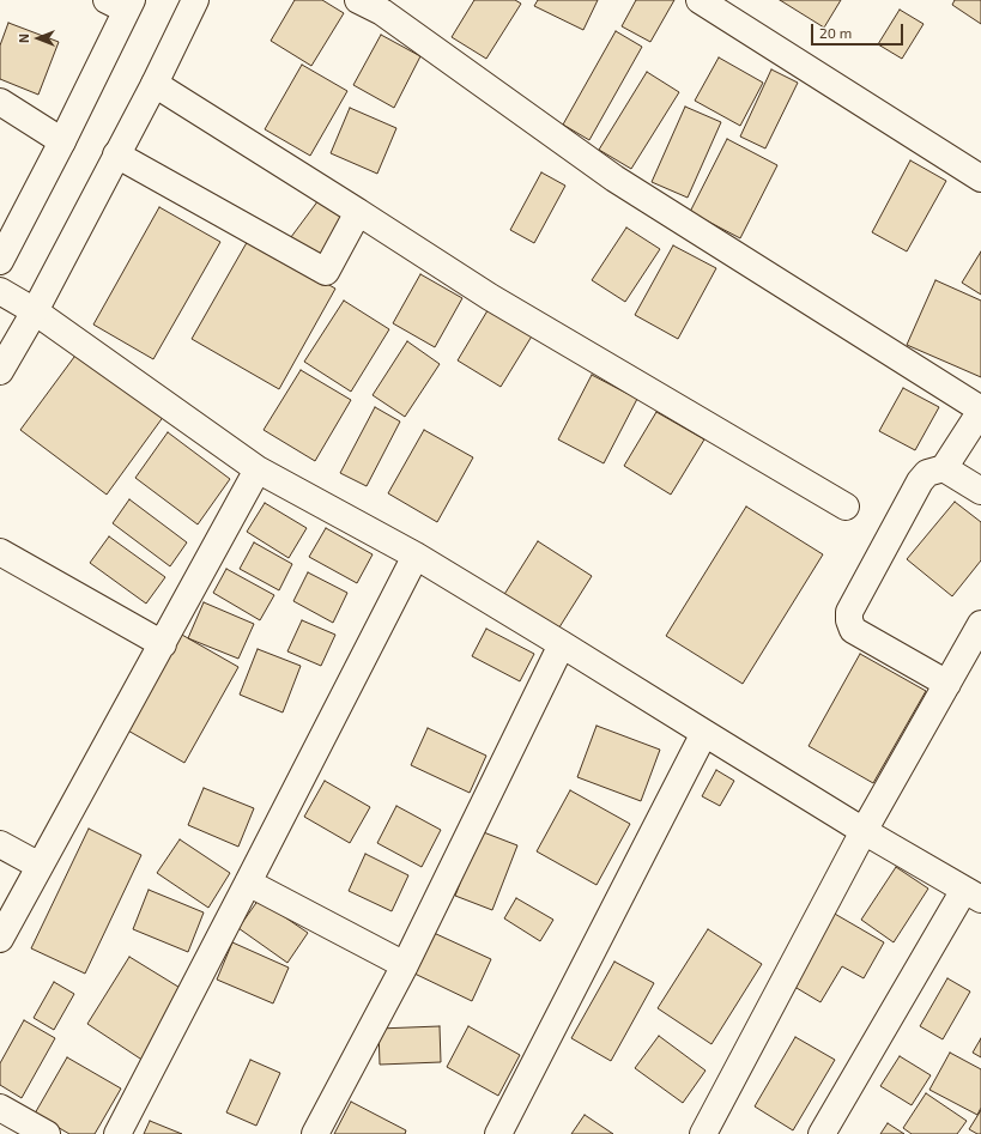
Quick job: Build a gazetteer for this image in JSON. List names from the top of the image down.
{
  "scale_bar": "20 m",
  "north": "left"
}
